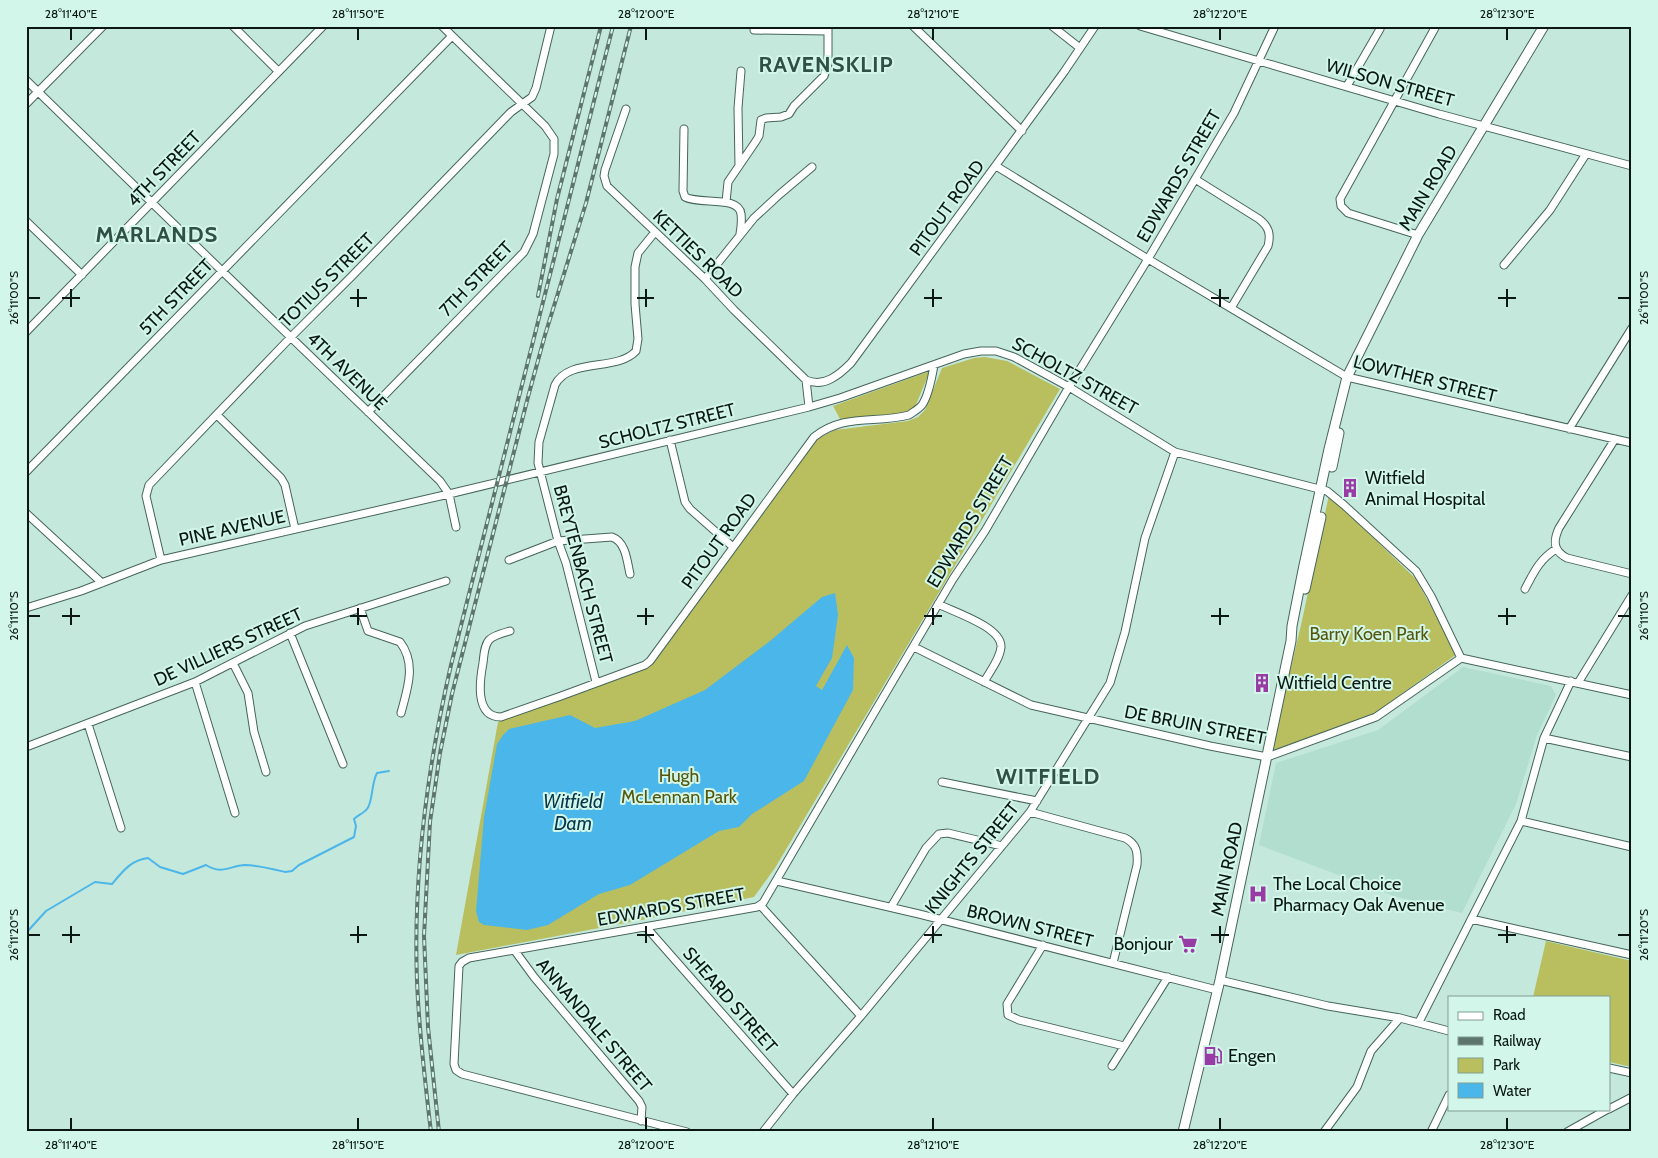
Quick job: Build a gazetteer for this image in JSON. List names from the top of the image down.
{
  "streets": {
    "street": [
      "WILSON STREET",
      "4TH STREET",
      "EDWARDS STREET",
      "MAIN ROAD",
      "PITOUT ROAD",
      "KETTIES ROAD",
      "7TH STREET",
      "TOTIUS STREET",
      "5TH STREET",
      "4TH AVENUE",
      "SCHOLTZ STREET",
      "LOWTHER STREET",
      "PINE AVENUE",
      "BREYTENBACH STREET",
      "DE VILLIERS STREET",
      "DE BRUIN STREET",
      "KNIGHTS STREET",
      "BROWN STREET",
      "SHEARD STREET",
      "ANNANDALE STREET"
    ]
  },
  "crossings": [
    ["WILSON STREET", "EDWARDS STREET"],
    ["WILSON STREET", "MAIN ROAD"],
    ["4TH STREET", "4TH AVENUE"],
    ["EDWARDS STREET", "SCHOLTZ STREET"],
    ["EDWARDS STREET", "LOWTHER STREET"],
    ["EDWARDS STREET", "DE BRUIN STREET"],
    ["EDWARDS STREET", "BROWN STREET"],
    ["EDWARDS STREET", "SHEARD STREET"],
    ["EDWARDS STREET", "ANNANDALE STREET"],
    ["MAIN ROAD", "SCHOLTZ STREET"],
    ["MAIN ROAD", "LOWTHER STREET"],
    ["MAIN ROAD", "DE BRUIN STREET"],
    ["MAIN ROAD", "BROWN STREET"],
    ["PITOUT ROAD", "KETTIES ROAD"],
    ["PITOUT ROAD", "SCHOLTZ STREET"],
    ["PITOUT ROAD", "LOWTHER STREET"],
    ["PITOUT ROAD", "BREYTENBACH STREET"],
    ["KETTIES ROAD", "BREYTENBACH STREET"],
    ["7TH STREET", "TOTIUS STREET"],
    ["7TH STREET", "4TH AVENUE"],
    ["TOTIUS STREET", "4TH AVENUE"],
    ["TOTIUS STREET", "PINE AVENUE"],
    ["5TH STREET", "4TH AVENUE"],
    ["4TH AVENUE", "SCHOLTZ STREET"],
    ["4TH AVENUE", "PINE AVENUE"],
    ["SCHOLTZ STREET", "PINE AVENUE"],
    ["SCHOLTZ STREET", "BREYTENBACH STREET"],
    ["SCHOLTZ STREET", "DE BRUIN STREET"],
    ["SCHOLTZ STREET", "KNIGHTS STREET"],
    ["DE BRUIN STREET", "KNIGHTS STREET"],
    ["KNIGHTS STREET", "BROWN STREET"],
    ["KNIGHTS STREET", "SHEARD STREET"]
  ],
  "districts": ["RAVENSKLIP", "MARLANDS", "WITFIELD"],
  "water": ["Witfield Dam"],
  "parks": ["Barry Koen Park", "Hugh McLennan Park"],
  "places": {
    "building": ["Witfield Animal Hospital", "Witfield Centre"],
    "hospital": ["The Local Choice Pharmacy Oak Avenue"],
    "supermarket": ["Bonjour"],
    "fuel station": ["Engen"]
  },
  "legend": [
    "Road",
    "Railway",
    "Park",
    "Water"
  ],
  "coordinates": [
    "28°11'40\"E",
    "28°11'50\"E",
    "28°12'00\"E",
    "28°12'10\"E",
    "28°12'20\"E",
    "28°12'30\"E",
    "26°11'00\"S",
    "26°11'10\"S",
    "26°11'20\"S"
  ]
}
